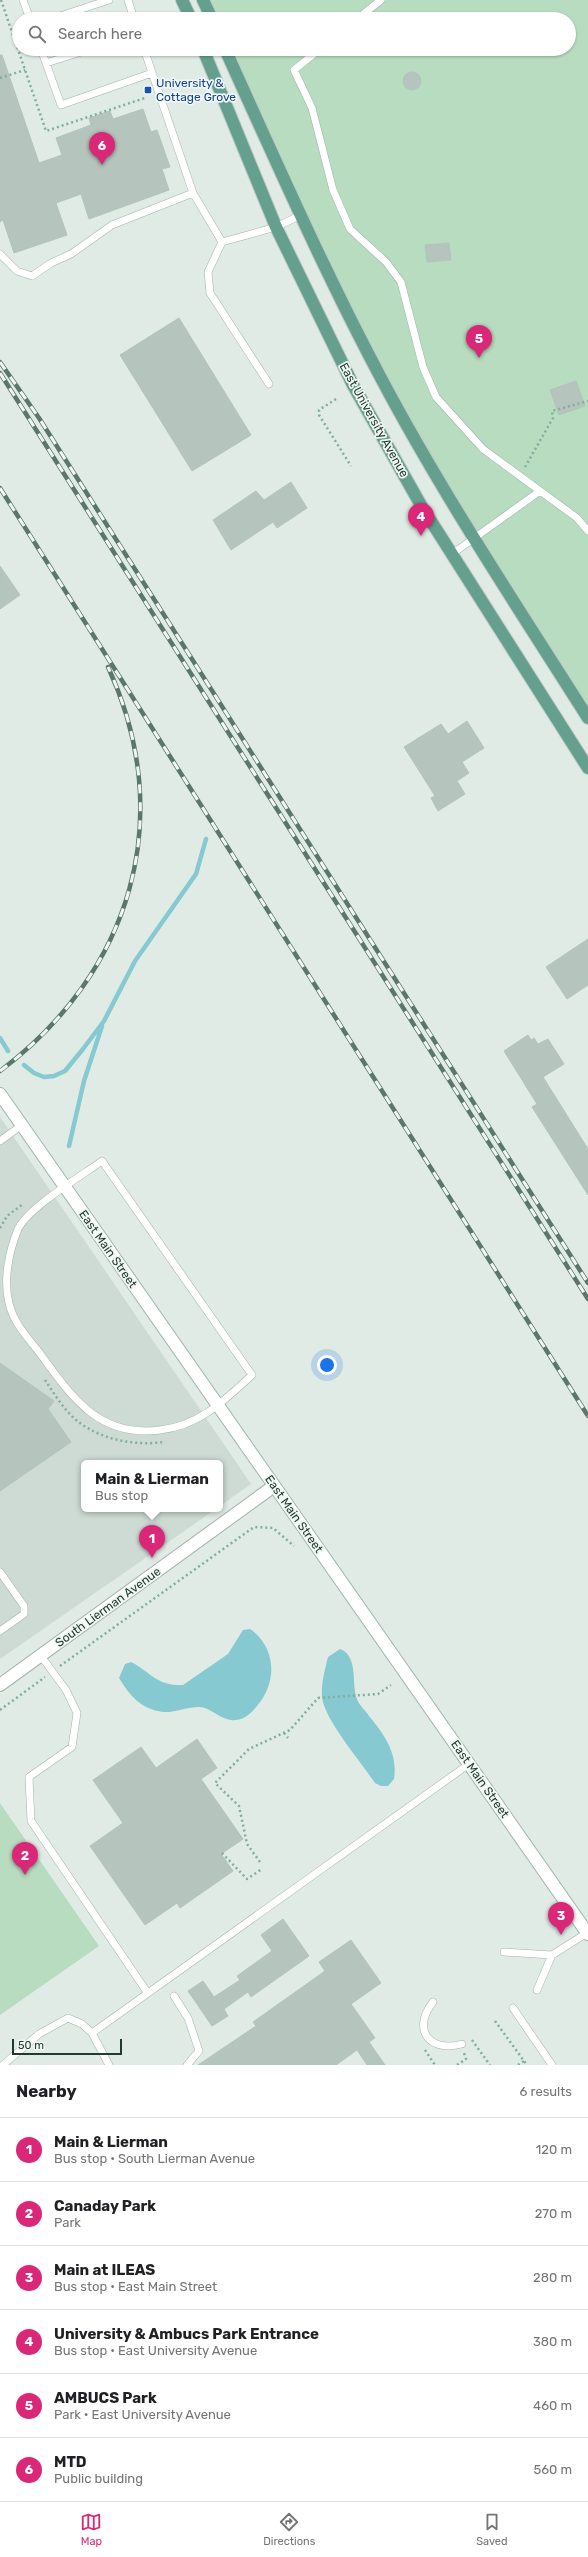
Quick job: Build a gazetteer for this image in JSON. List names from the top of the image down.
{
  "streets": {
    "main road": ["East University Avenue", "East Main Street", "South Lierman Avenue"]
  },
  "crossings": [
    ["East Main Street", "South Lierman Avenue"]
  ],
  "places": {
    "transit": ["University & Cottage Grove"]
  },
  "scale_bar": "50 m",
  "page": {
    "search": "Search here",
    "pins": [
      "6",
      "5",
      "4",
      "1",
      "2",
      "3"
    ],
    "popup": ["Main & Lierman", "Bus stop"],
    "scale": "50 m",
    "heading": ["Nearby", "6 results"],
    "list": [
      {
        "mark": "1",
        "name": "Main & Lierman",
        "note": "Bus stop · South Lierman Avenue",
        "value": "120 m"
      },
      {
        "mark": "2",
        "name": "Canaday Park",
        "note": "Park",
        "value": "270 m"
      },
      {
        "mark": "3",
        "name": "Main at ILEAS",
        "note": "Bus stop · East Main Street",
        "value": "280 m"
      },
      {
        "mark": "4",
        "name": "University & Ambucs Park Entrance",
        "note": "Bus stop · East University Avenue",
        "value": "380 m"
      },
      {
        "mark": "5",
        "name": "AMBUCS Park",
        "note": "Park · East University Avenue",
        "value": "460 m"
      },
      {
        "mark": "6",
        "name": "MTD",
        "note": "Public building",
        "value": "560 m"
      }
    ],
    "nav": ["Map", "Directions", "Saved"]
  }
}
